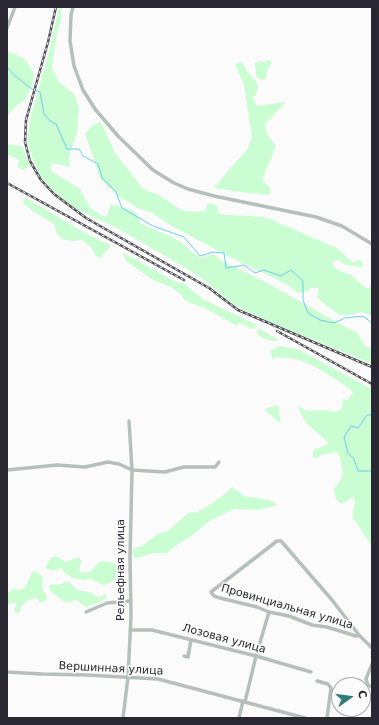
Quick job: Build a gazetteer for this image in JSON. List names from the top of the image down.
{
  "streets": {
    "street": [
      "Рельефная улица",
      "Провинциальная улица",
      "Лозовая улица",
      "Вершинная улица"
    ]
  },
  "crossings": [
    ["Рельефная улица", "Лозовая улица"],
    ["Рельефная улица", "Вершинная улица"]
  ],
  "north": "right"
}
